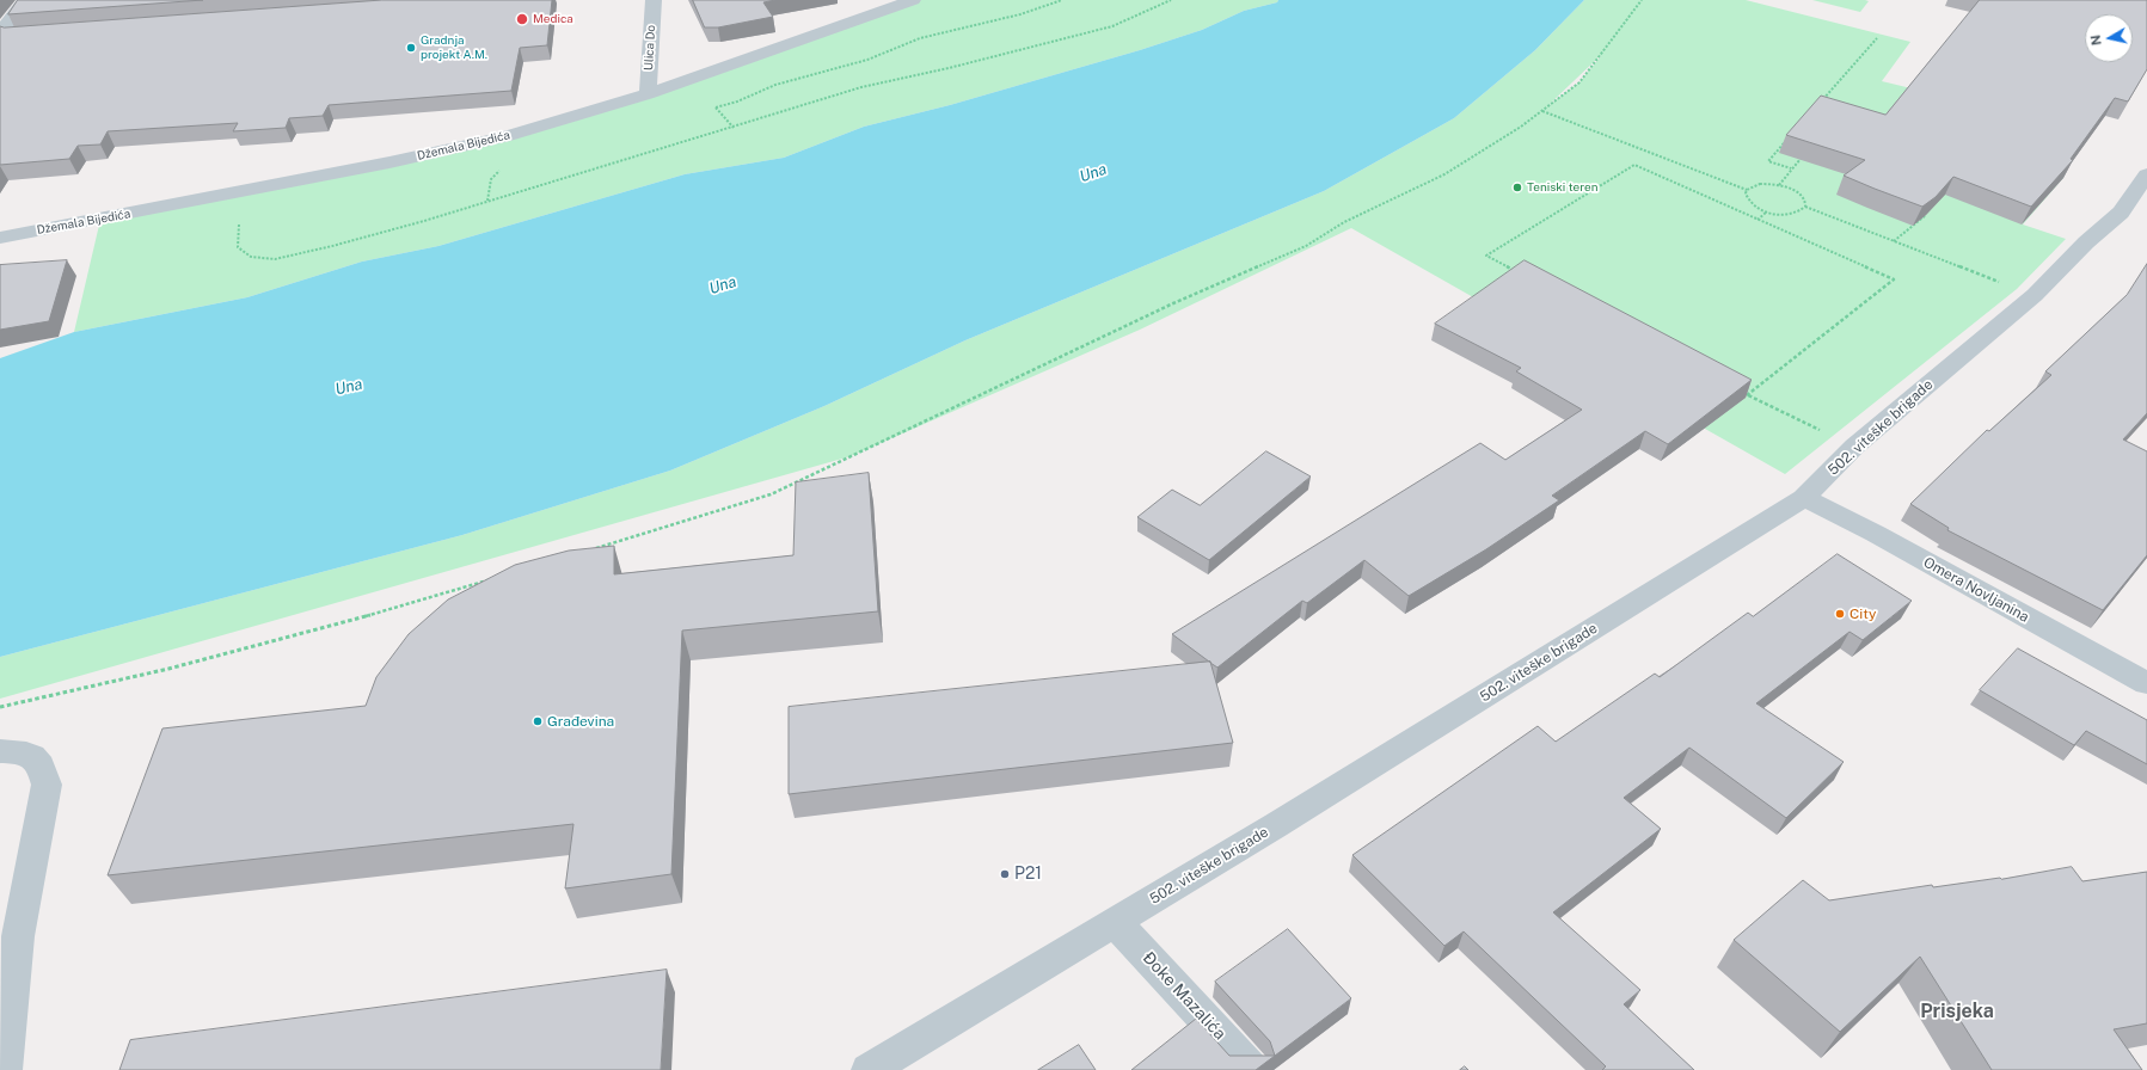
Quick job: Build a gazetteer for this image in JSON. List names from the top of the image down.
{
  "streets": {
    "street": [
      "Ulica Do",
      "Džemala Bijedića",
      "502. viteške brigade",
      "Omera Novljanina",
      "Đoke Mazalića"
    ]
  },
  "crossings": [
    ["Ulica Do", "Džemala Bijedića"],
    ["502. viteške brigade", "Omera Novljanina"],
    ["502. viteške brigade", "Đoke Mazalića"]
  ],
  "districts": ["Prisjeka"],
  "water": ["Una"],
  "places": [
    "Medica",
    "Gradnja projekt A.M.",
    "Teniski teren",
    "City",
    "Građevina",
    "P21"
  ],
  "north": "left"
}
